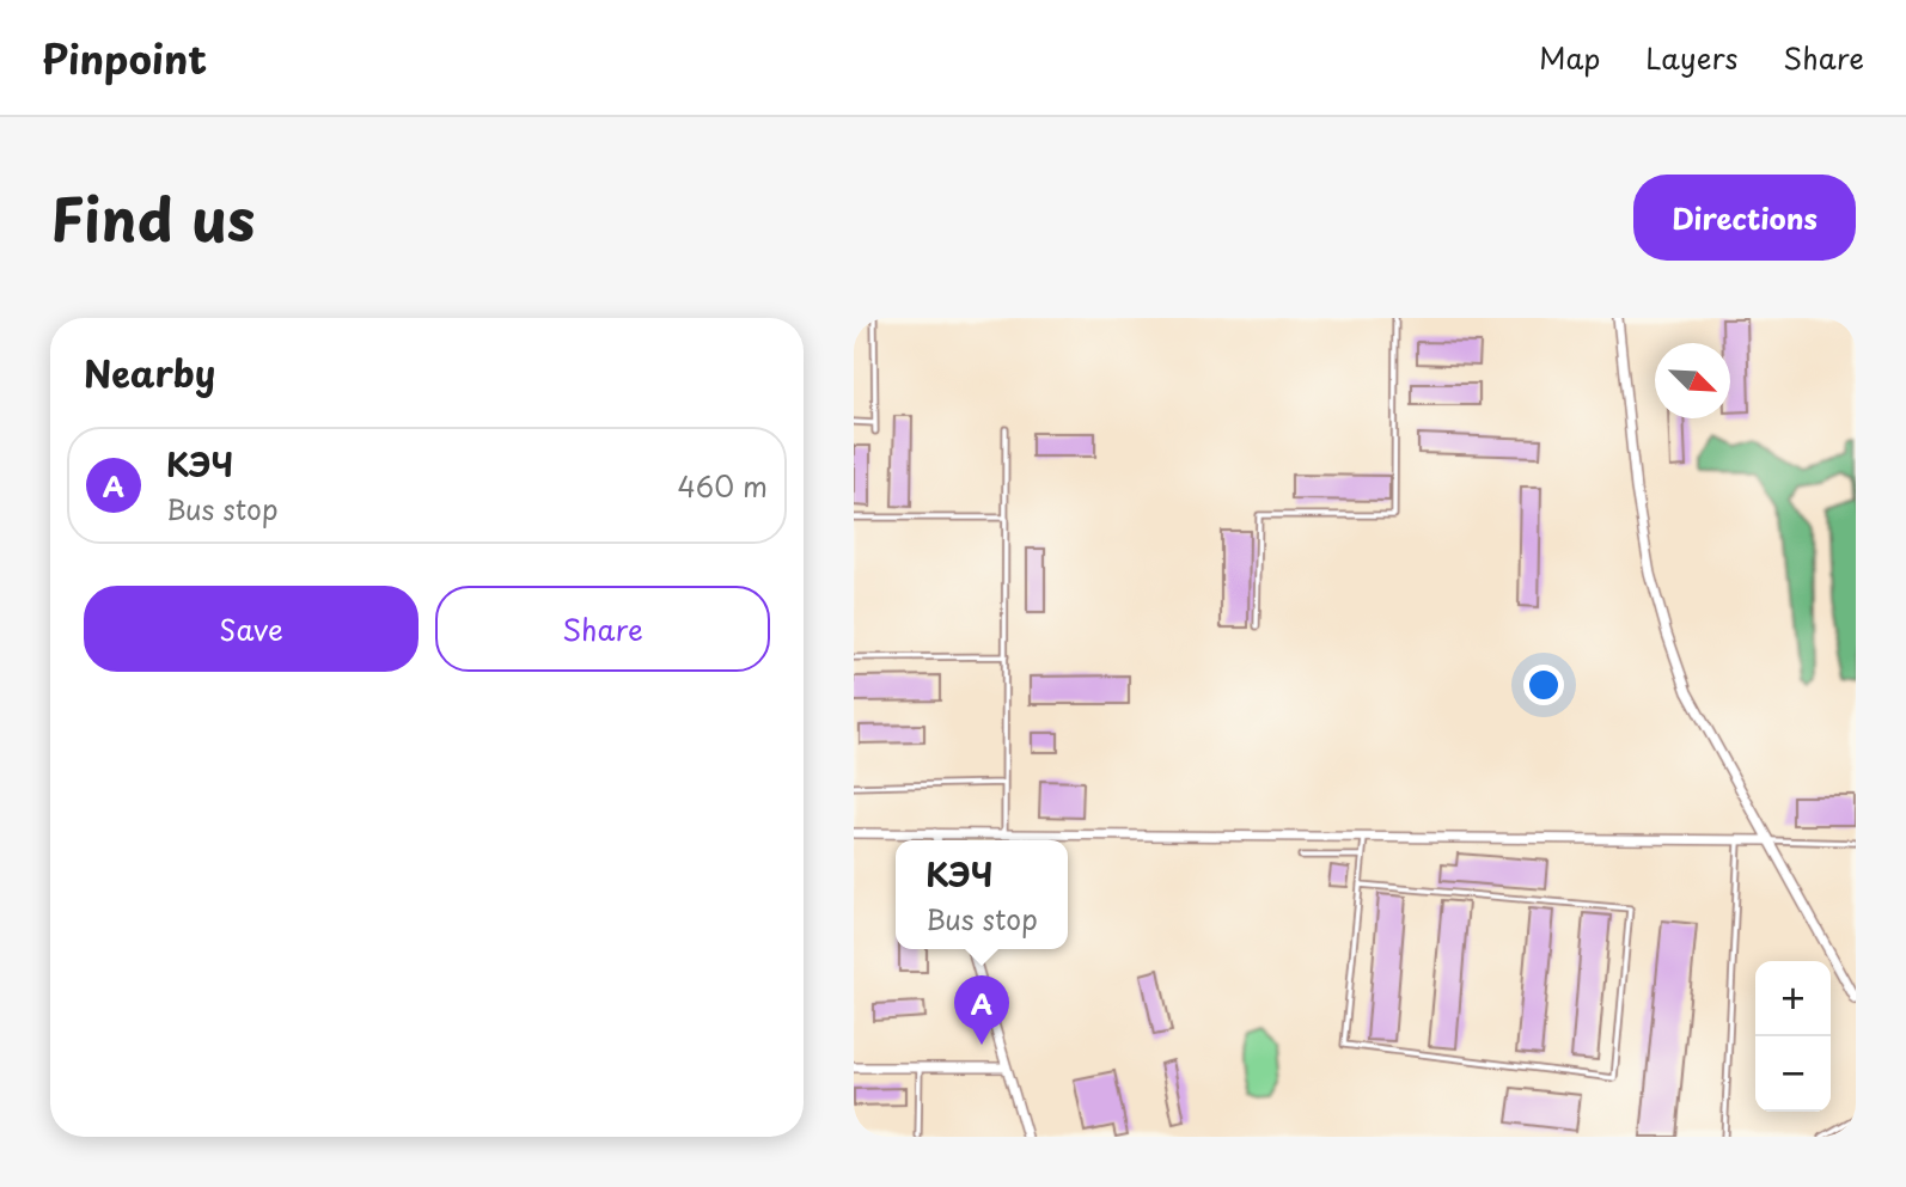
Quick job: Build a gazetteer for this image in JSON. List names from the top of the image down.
{
  "north": "bottom right",
  "page": {
    "header": "Pinpoint",
    "nav": ["Map", "Layers", "Share"],
    "title": "Find us",
    "buttons": [
      "Directions",
      ["Save", "Share"]
    ],
    "heading": "Nearby",
    "list": [
      {
        "mark": "A",
        "name": "КЭЧ",
        "note": "Bus stop",
        "value": "460 m"
      }
    ],
    "popup": ["КЭЧ", "Bus stop"],
    "map_buttons": ["+", "−"],
    "pins": "A"
  }
}
